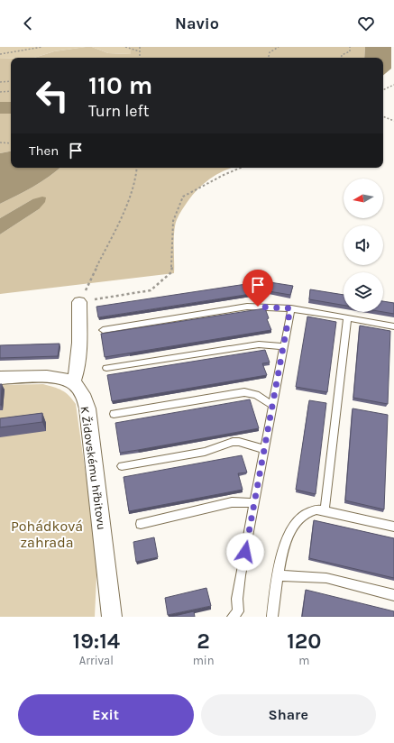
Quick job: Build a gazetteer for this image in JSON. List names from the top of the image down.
{
  "streets": {
    "street": ["K Židovskému hřbitovu"]
  },
  "parks": ["Pohádková zahrada"],
  "north": "left",
  "page": {
    "header": "Navio",
    "turn": ["110 m", "Turn left"],
    "then": "Then",
    "eta": [
      "19:14",
      "Arrival",
      "2",
      "min",
      "120",
      "m"
    ],
    "buttons": ["Exit", "Share"]
  }
}
